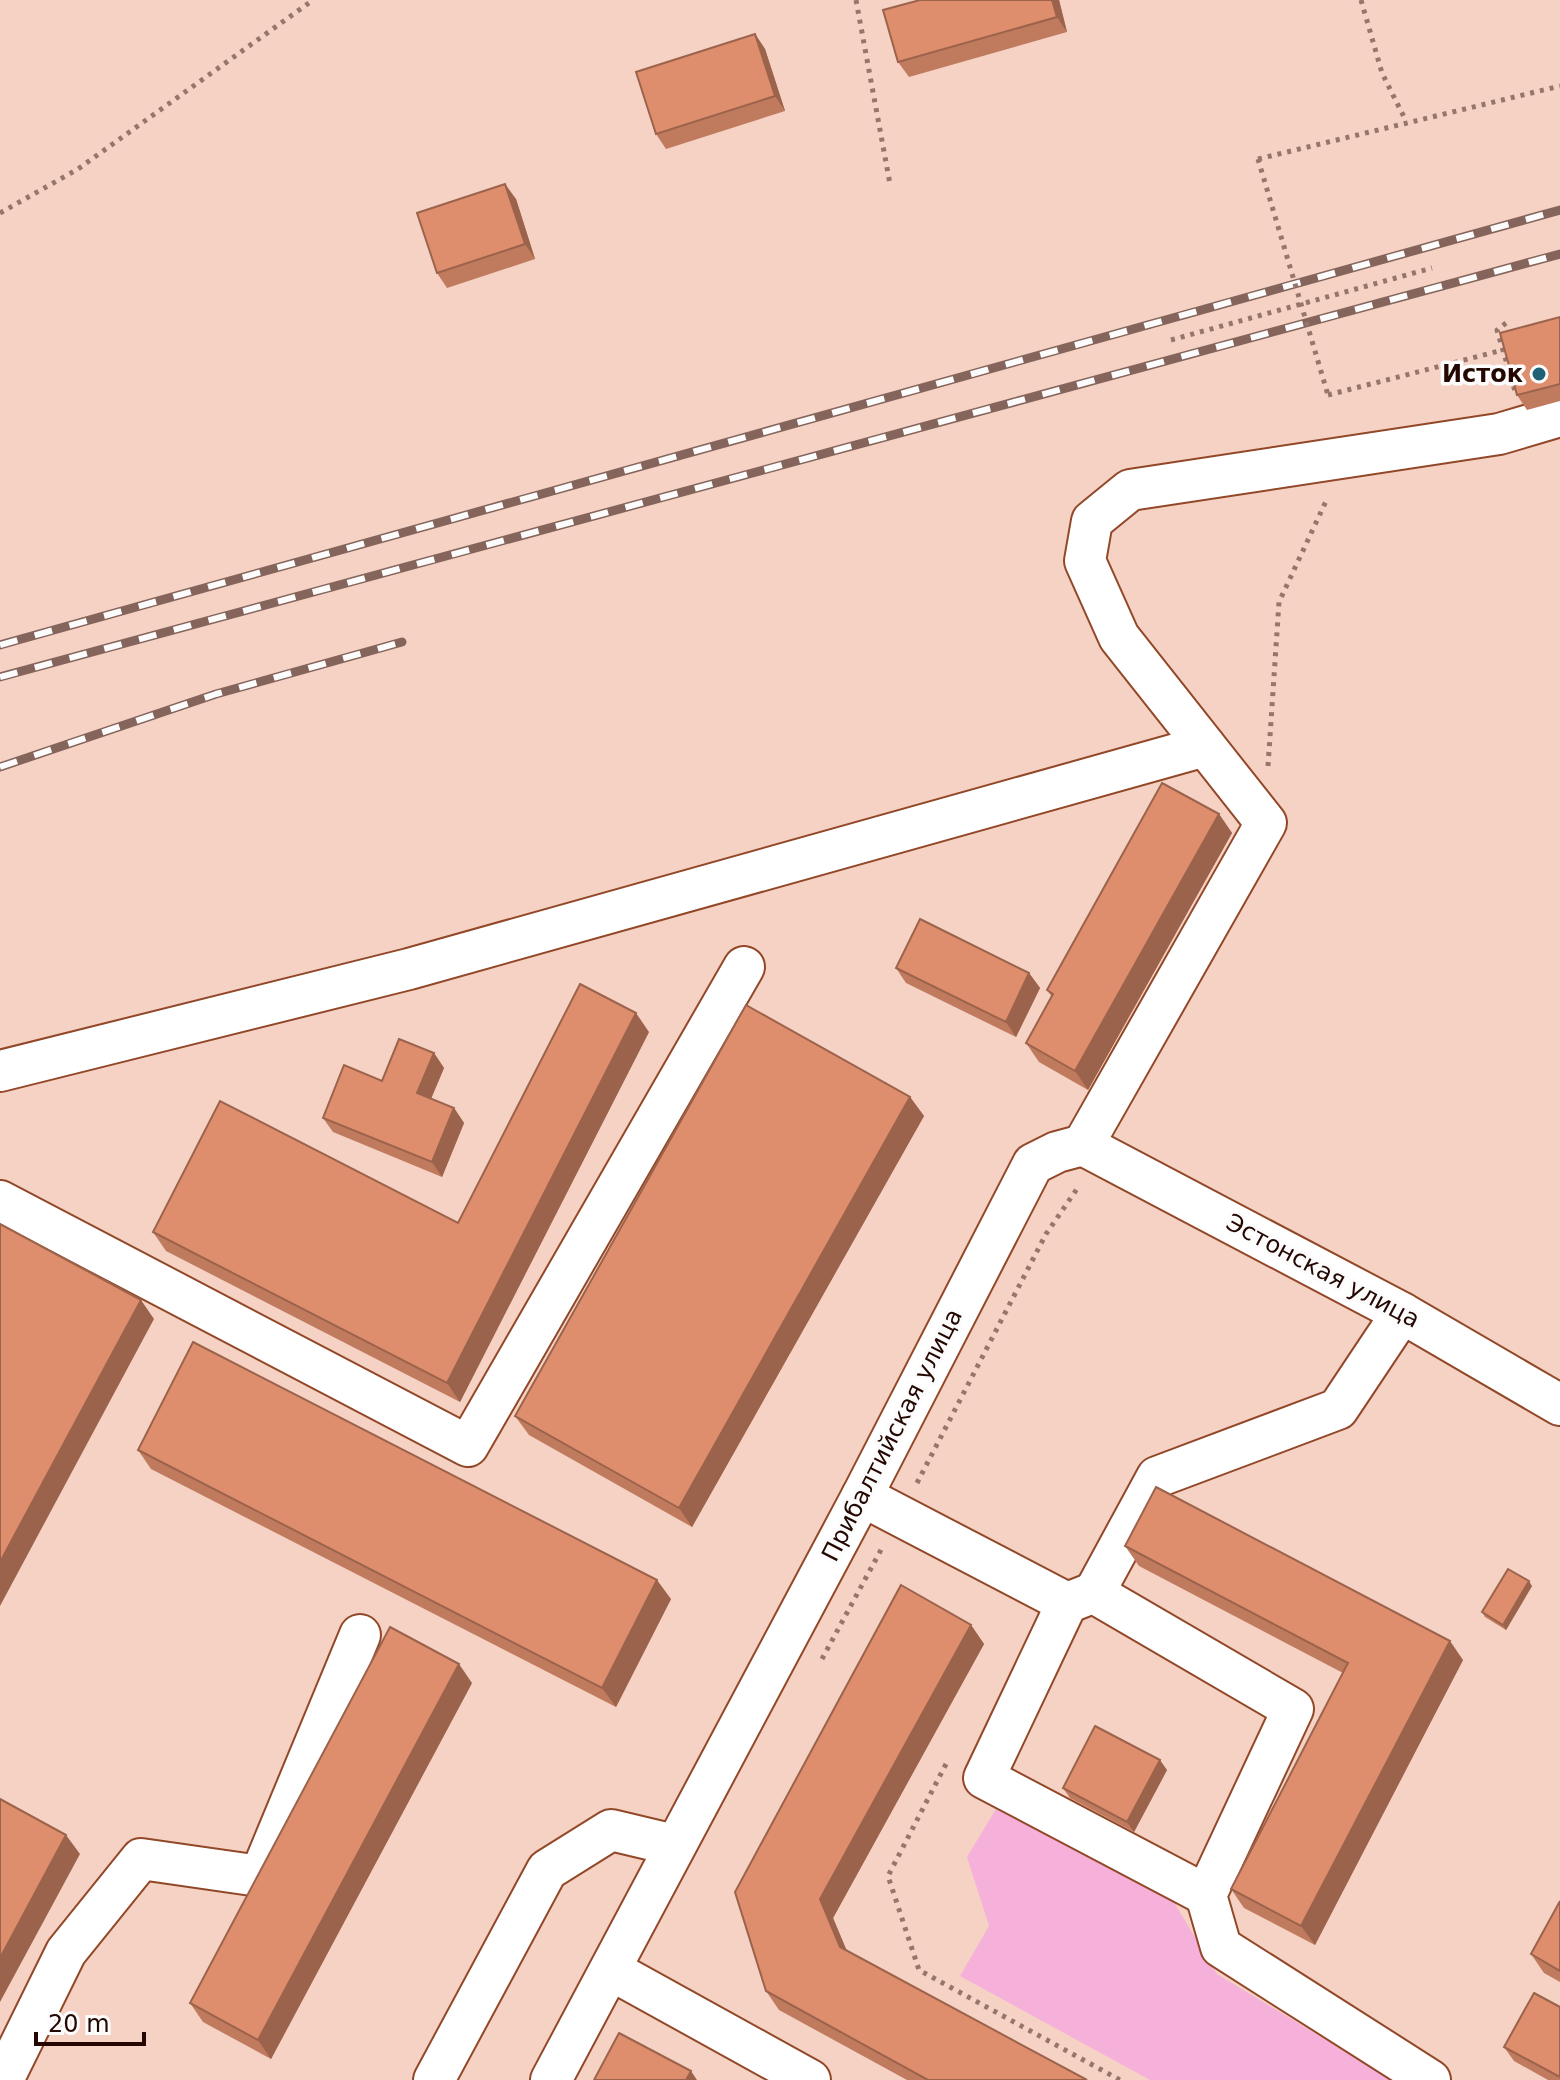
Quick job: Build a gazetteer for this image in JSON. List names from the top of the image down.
{
  "streets": {
    "street": ["Эстонская улица", "Прибалтийская улица"]
  },
  "crossings": [
    ["Эстонская улица", "Прибалтийская улица"]
  ],
  "places": ["Исток"],
  "scale_bar": "20 m"
}
